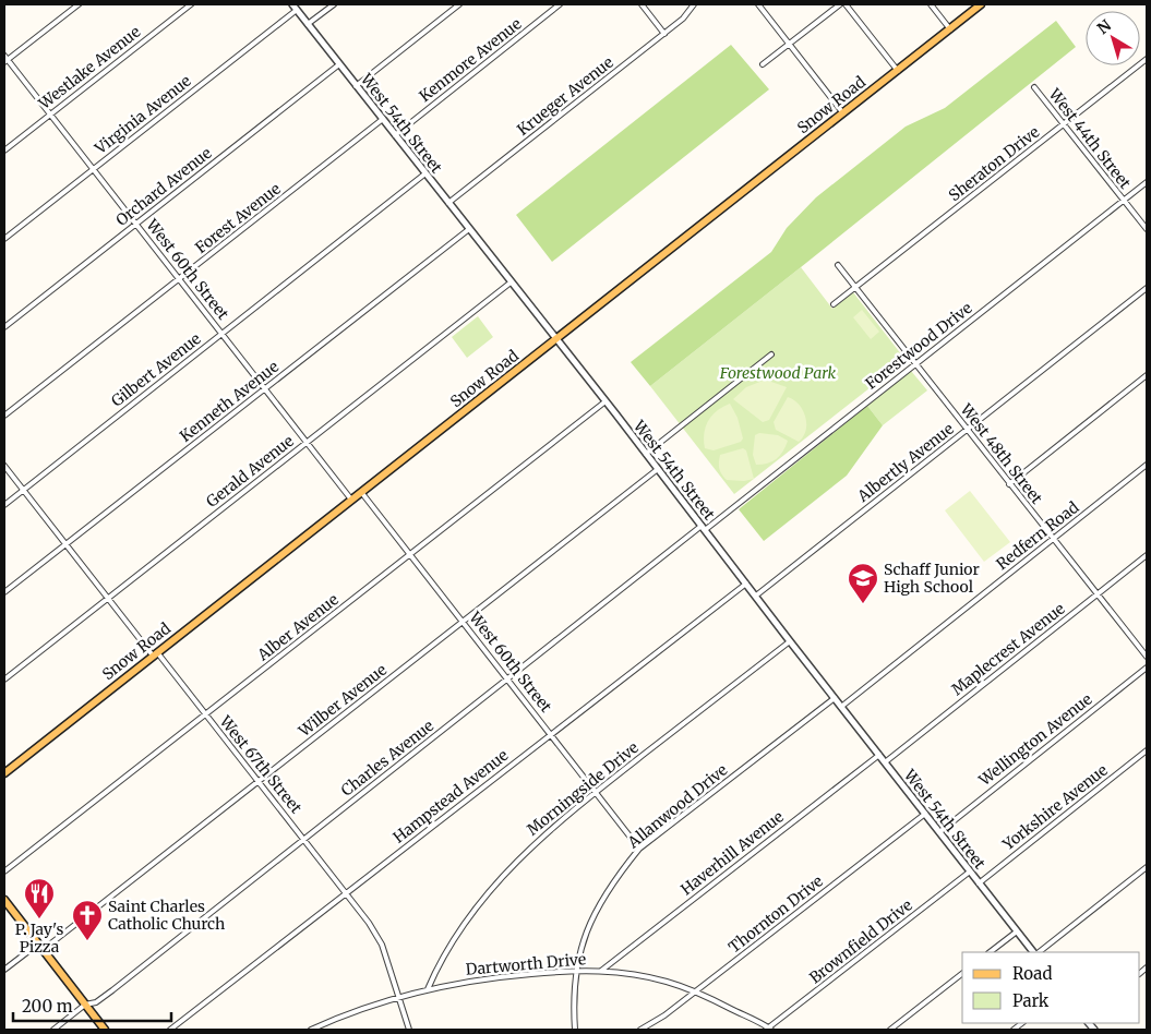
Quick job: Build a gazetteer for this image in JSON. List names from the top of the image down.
{
  "streets": {
    "main road": ["Snow Road"],
    "street": [
      "Kenmore Avenue",
      "Westlake Avenue",
      "Krueger Avenue",
      "Virginia Avenue",
      "West 54th Street",
      "West 44th Street",
      "Sheraton Drive",
      "Orchard Avenue",
      "Forest Avenue",
      "West 60th Street",
      "Forestwood Drive",
      "Gilbert Avenue",
      "Kenneth Avenue",
      "West 48th Street",
      "Albertly Avenue",
      "Gerald Avenue",
      "Redfern Road",
      "Alber Avenue",
      "Maplecrest Avenue",
      "Wilber Avenue",
      "Wellington Avenue",
      "Charles Avenue",
      "West 67th Street",
      "Morningside Drive",
      "Hampstead Avenue",
      "Allanwood Drive",
      "Yorkshire Avenue",
      "Haverhill Avenue",
      "Thornton Drive",
      "Brownfield Drive",
      "Dartworth Drive"
    ]
  },
  "crossings": [
    ["Kenmore Avenue", "West 54th Street"],
    ["Westlake Avenue", "West 60th Street"],
    ["Krueger Avenue", "West 54th Street"],
    ["Snow Road", "West 54th Street"],
    ["Snow Road", "West 60th Street"],
    ["Snow Road", "West 67th Street"],
    ["Virginia Avenue", "West 54th Street"],
    ["Virginia Avenue", "West 60th Street"],
    ["West 54th Street", "Orchard Avenue"],
    ["West 54th Street", "Forest Avenue"],
    ["West 54th Street", "Forestwood Drive"],
    ["West 54th Street", "Gilbert Avenue"],
    ["West 54th Street", "Kenneth Avenue"],
    ["West 54th Street", "Albertly Avenue"],
    ["West 54th Street", "Gerald Avenue"],
    ["West 54th Street", "Redfern Road"],
    ["West 54th Street", "Alber Avenue"],
    ["West 54th Street", "Maplecrest Avenue"],
    ["West 54th Street", "Wilber Avenue"],
    ["West 54th Street", "Wellington Avenue"],
    ["West 54th Street", "Charles Avenue"],
    ["West 54th Street", "Morningside Drive"],
    ["West 54th Street", "Hampstead Avenue"],
    ["West 54th Street", "Allanwood Drive"],
    ["West 54th Street", "Yorkshire Avenue"],
    ["West 54th Street", "Haverhill Avenue"],
    ["West 54th Street", "Thornton Drive"],
    ["West 54th Street", "Brownfield Drive"],
    ["West 44th Street", "Sheraton Drive"],
    ["West 44th Street", "Forestwood Drive"],
    ["Sheraton Drive", "West 48th Street"],
    ["Orchard Avenue", "West 60th Street"],
    ["Forest Avenue", "West 60th Street"],
    ["West 60th Street", "Gilbert Avenue"],
    ["West 60th Street", "Kenneth Avenue"],
    ["West 60th Street", "Gerald Avenue"],
    ["West 60th Street", "Alber Avenue"],
    ["West 60th Street", "Wilber Avenue"],
    ["West 60th Street", "Charles Avenue"],
    ["West 60th Street", "Morningside Drive"],
    ["West 60th Street", "Hampstead Avenue"],
    ["West 60th Street", "Allanwood Drive"],
    ["Forestwood Drive", "West 48th Street"],
    ["Forestwood Drive", "Charles Avenue"],
    ["Gilbert Avenue", "West 67th Street"],
    ["Kenneth Avenue", "West 67th Street"],
    ["West 48th Street", "Albertly Avenue"],
    ["West 48th Street", "Redfern Road"],
    ["West 48th Street", "Maplecrest Avenue"],
    ["Gerald Avenue", "West 67th Street"],
    ["Alber Avenue", "West 67th Street"],
    ["Wilber Avenue", "West 67th Street"],
    ["Charles Avenue", "West 67th Street"],
    ["West 67th Street", "Hampstead Avenue"],
    ["West 67th Street", "Dartworth Drive"],
    ["Morningside Drive", "Dartworth Drive"],
    ["Allanwood Drive", "Dartworth Drive"],
    ["Haverhill Avenue", "Dartworth Drive"],
    ["Thornton Drive", "Dartworth Drive"],
    ["Brownfield Drive", "Dartworth Drive"]
  ],
  "parks": ["Forestwood Park"],
  "places": {
    "school or university": ["Schaff Junior High School"],
    "restaurant": ["P. Jay's Pizza"],
    "church": ["Saint Charles Catholic Church"]
  },
  "legend": ["Road", "Park"],
  "scale_bar": "200 m",
  "north": "top left"
}
